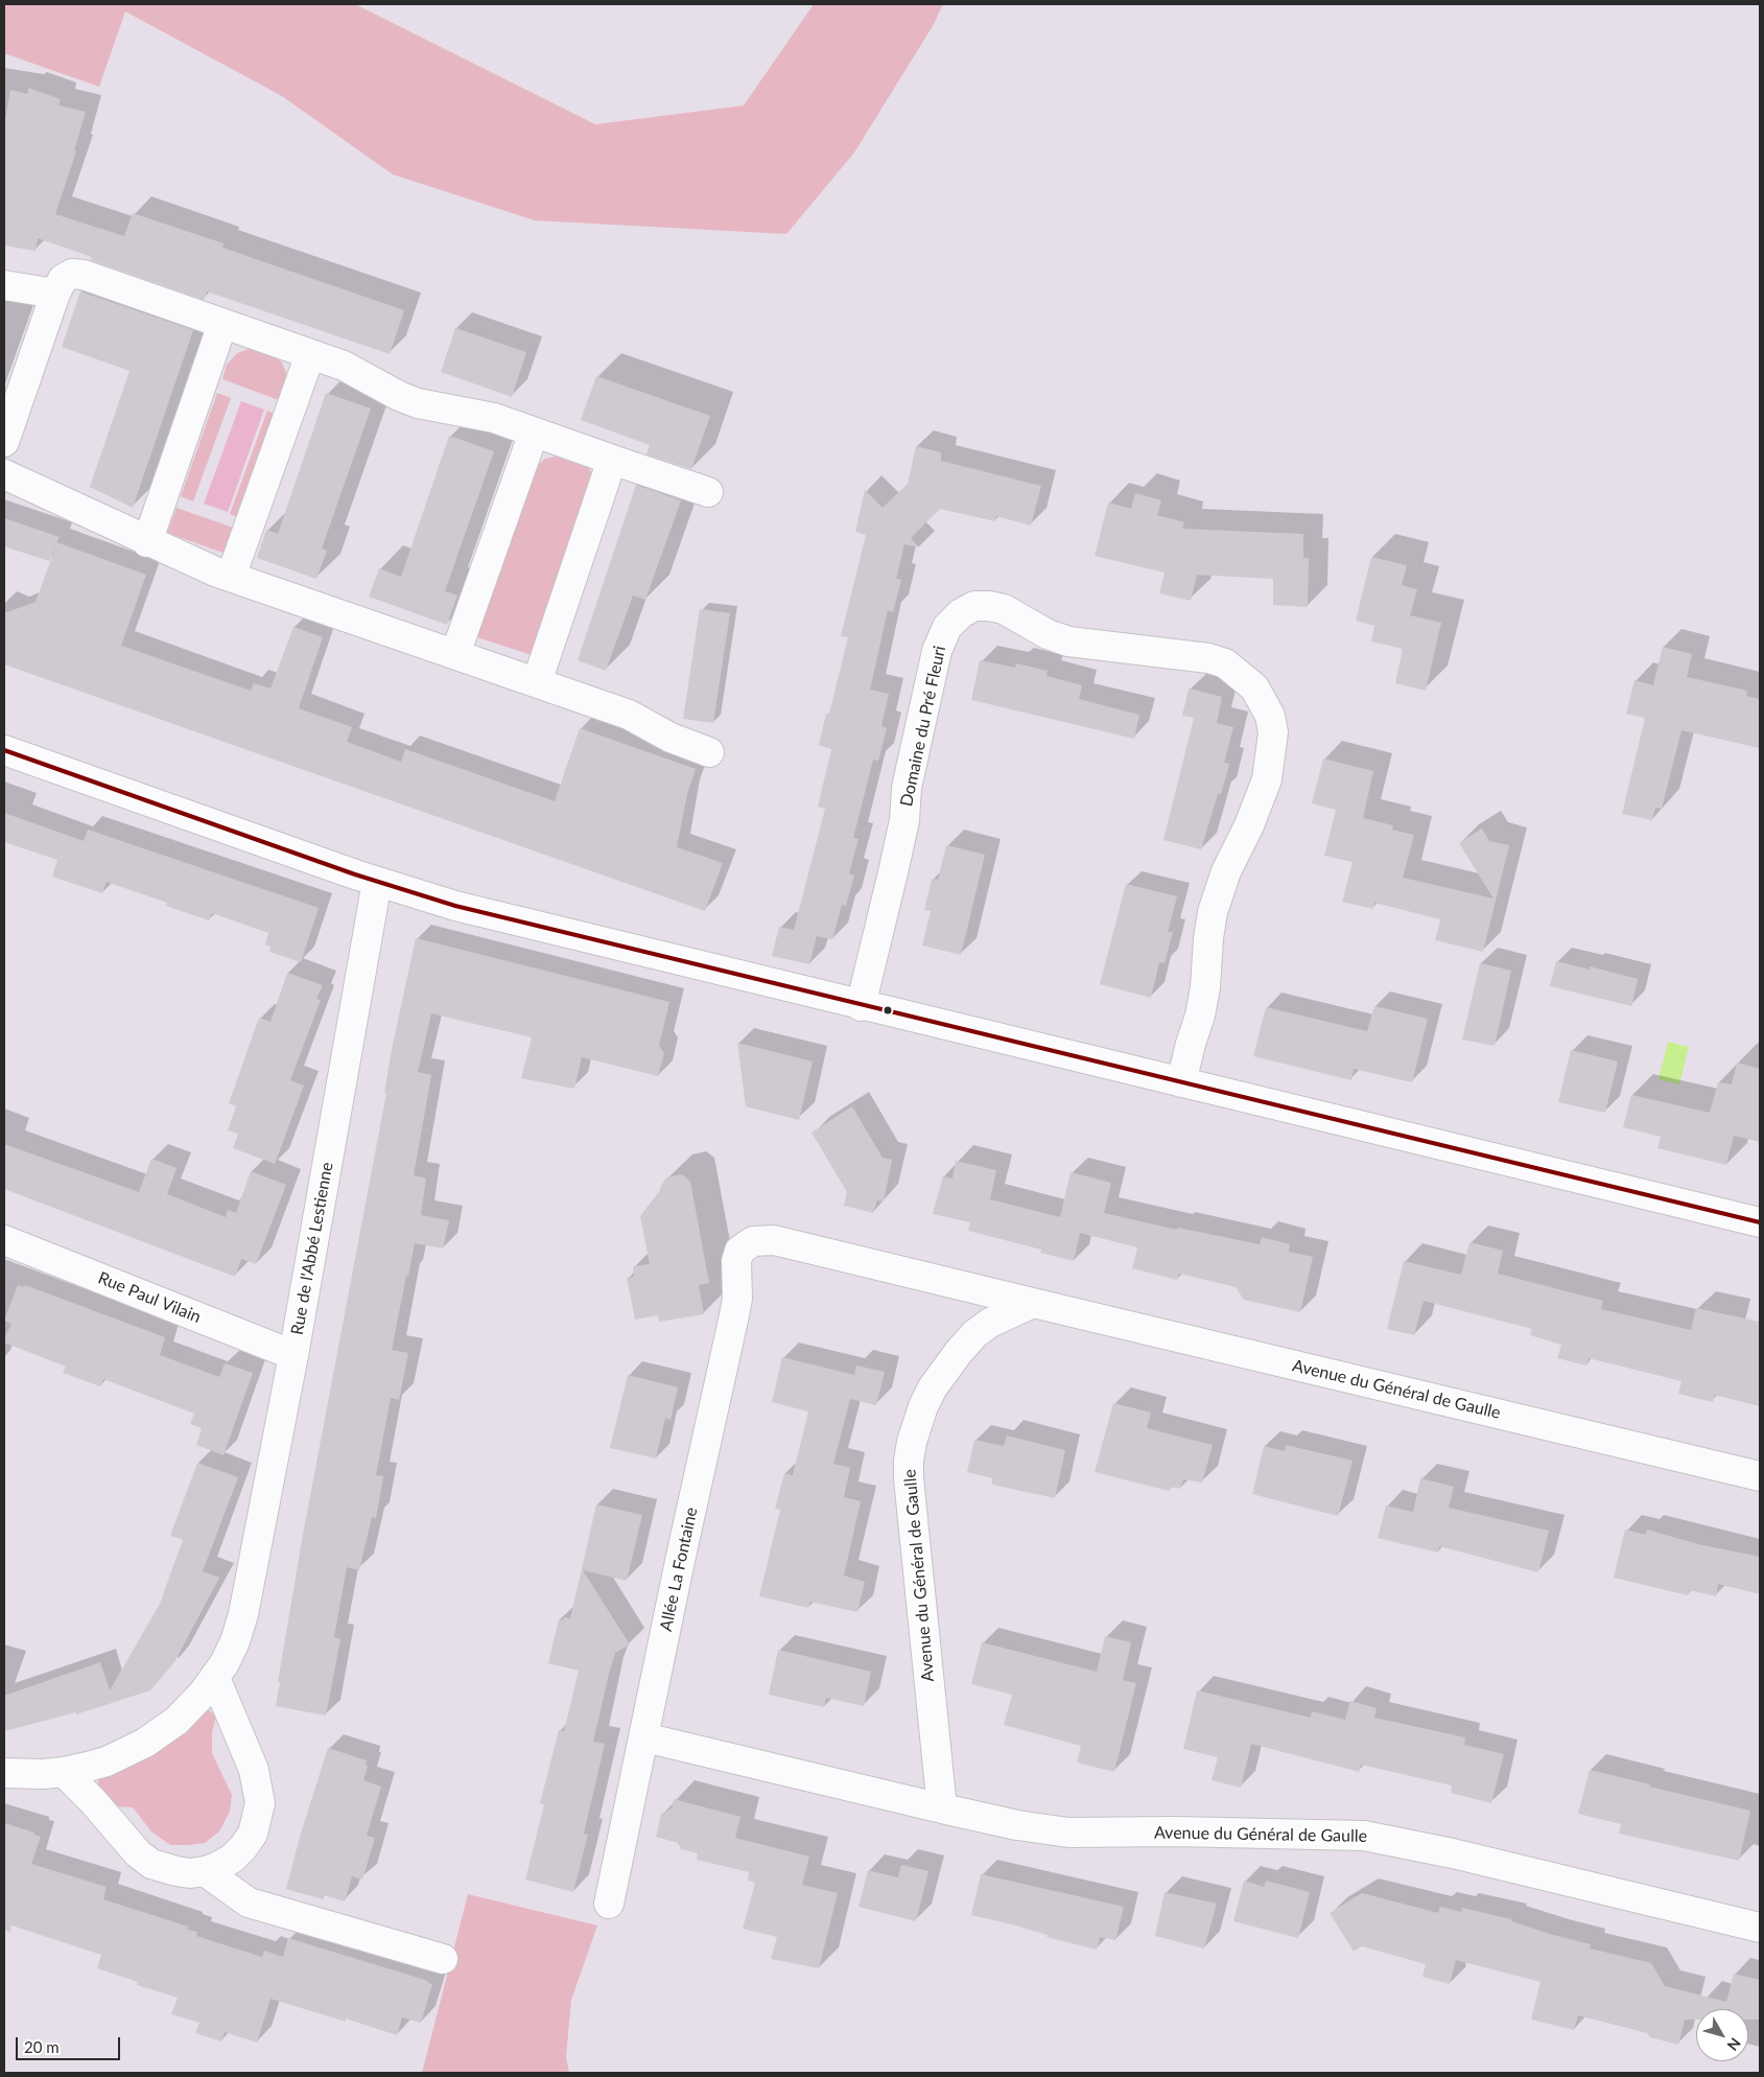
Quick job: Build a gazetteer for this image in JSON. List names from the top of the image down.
{
  "streets": {
    "street": [
      "Domaine du Pré Fleuri",
      "Rue de l'Abbé Lestienne",
      "Rue Paul Vilain",
      "Avenue du Général de Gaulle",
      "Allée La Fontaine"
    ]
  },
  "crossings": [
    ["Rue de l'Abbé Lestienne", "Rue Paul Vilain"],
    ["Avenue du Général de Gaulle", "Allée La Fontaine"]
  ],
  "scale_bar": "20 m",
  "north": "bottom right"
}
